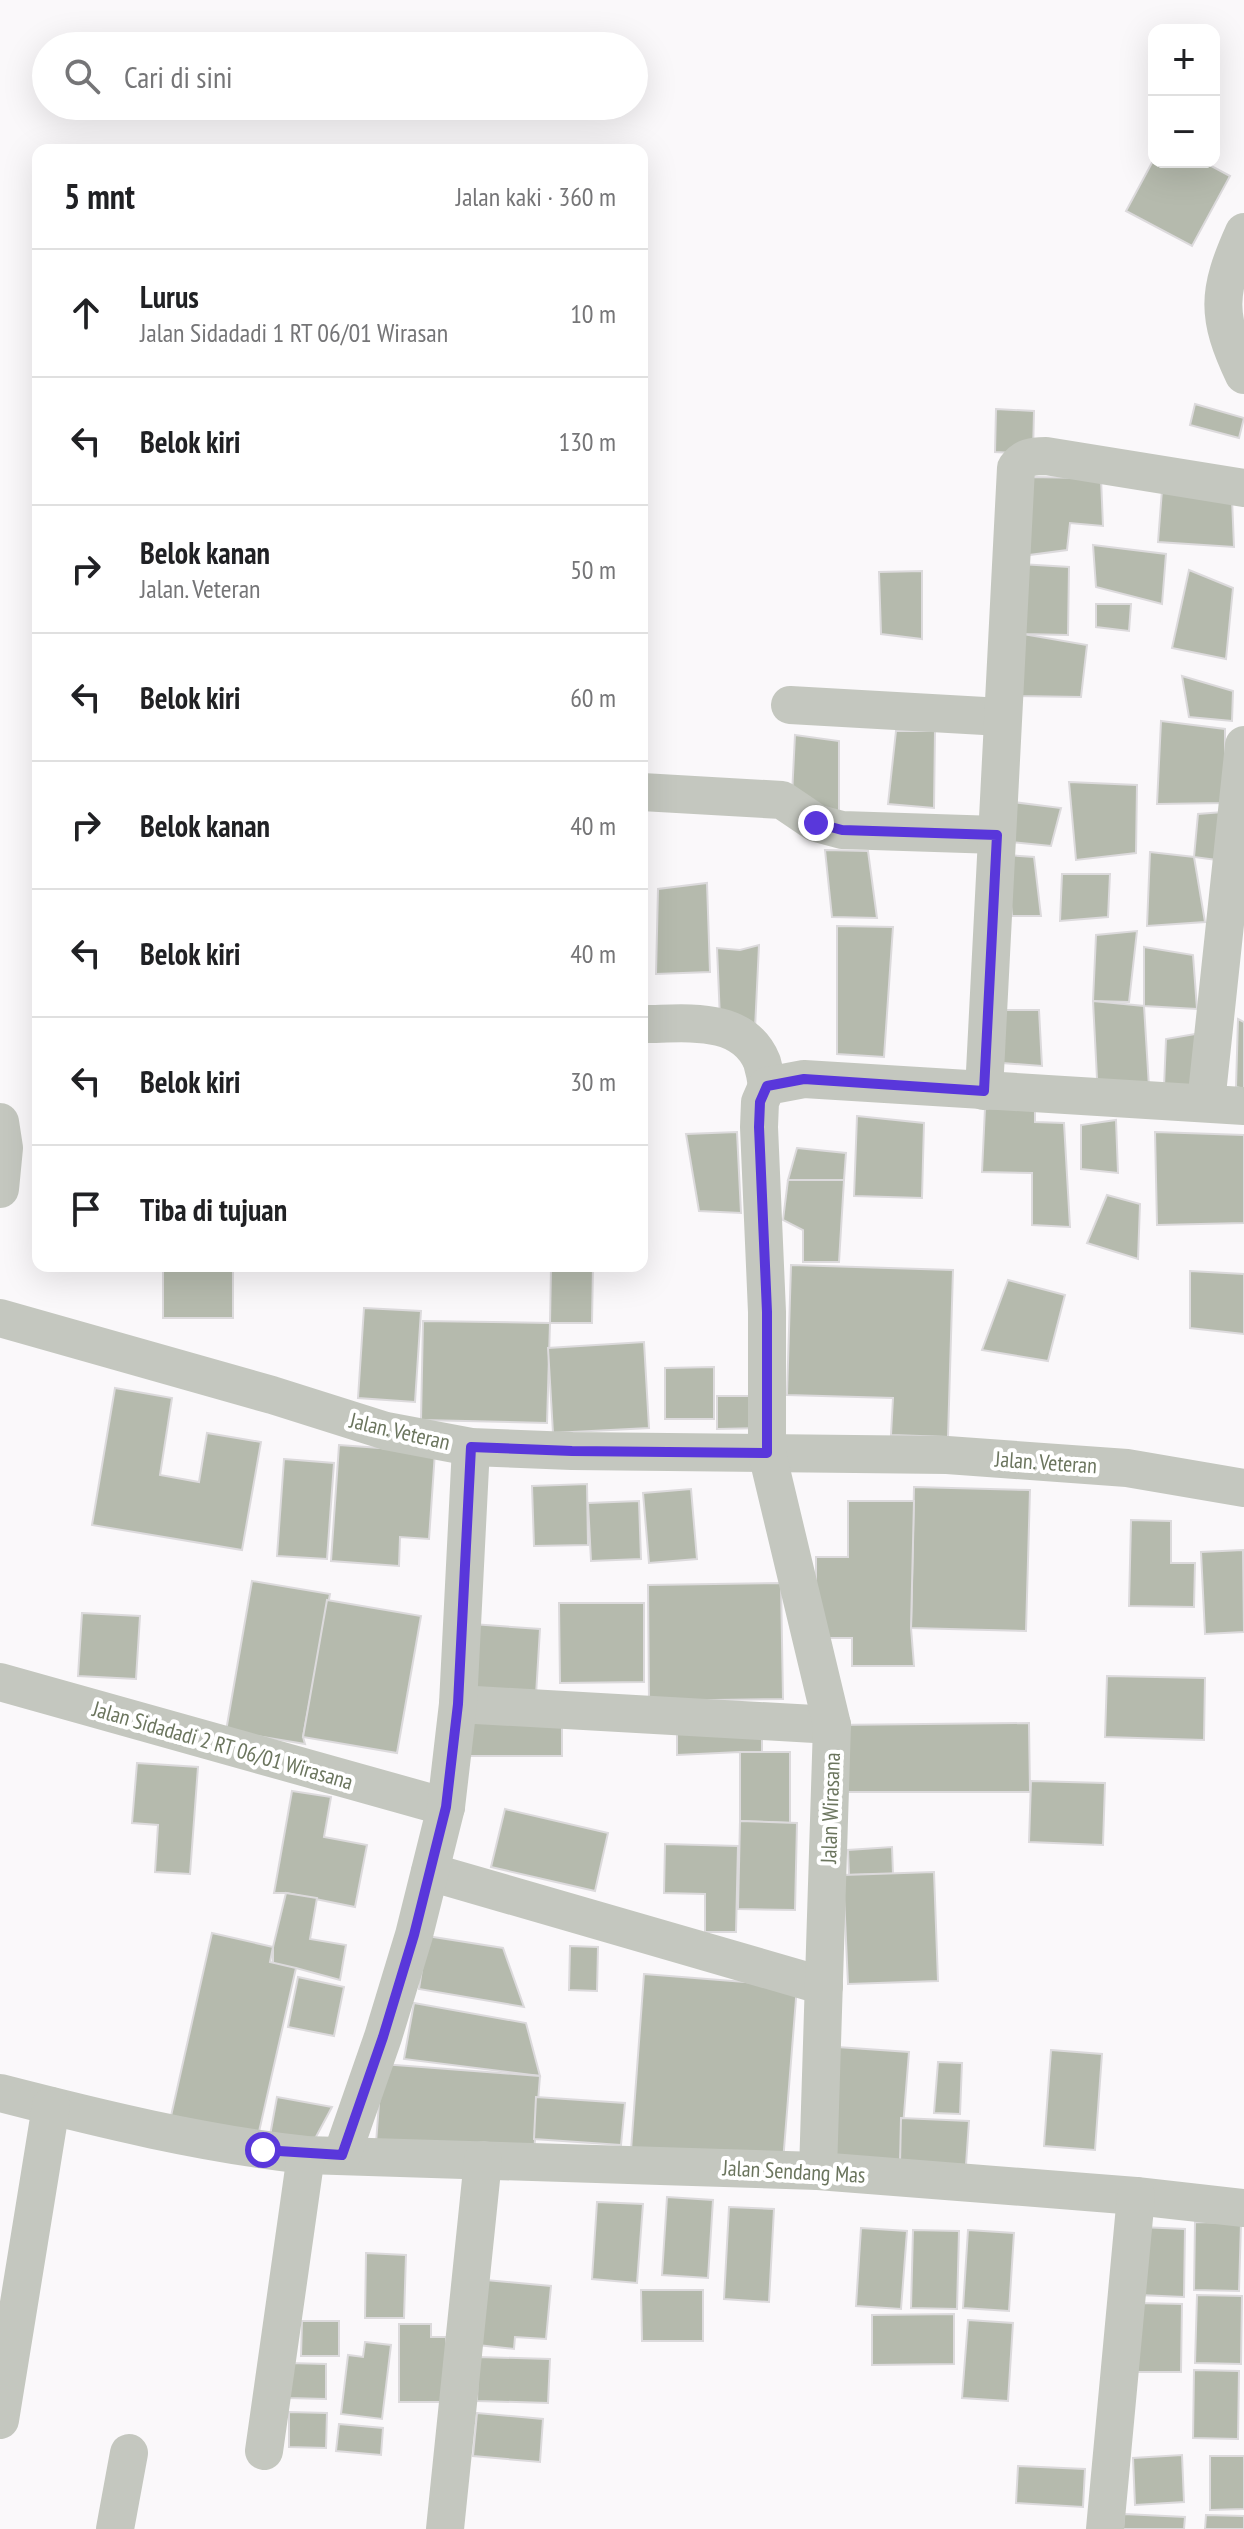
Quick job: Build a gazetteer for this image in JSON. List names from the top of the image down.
{
  "streets": {
    "street": [
      "Jalan. Veteran",
      "Jalan Sidadadi 2 RT 06/01 Wirasana",
      "Jalan Wirasana",
      "Jalan Sendang Mas"
    ]
  },
  "crossings": [
    ["Jalan. Veteran", "Jalan Wirasana"],
    ["Jalan Wirasana", "Jalan Sendang Mas"]
  ],
  "page": {
    "map_buttons": ["+", "−"],
    "search": "Cari di sini",
    "heading": ["5 mnt", "Jalan kaki · 360 m"],
    "list": [
      ["Lurus", "Jalan Sidadadi 1 RT 06/01 Wirasan", "10 m"],
      ["Belok kiri", "130 m"],
      ["Belok kanan", "Jalan. Veteran", "50 m"],
      ["Belok kiri", "60 m"],
      ["Belok kanan", "40 m"],
      ["Belok kiri", "40 m"],
      ["Belok kiri", "30 m"],
      "Tiba di tujuan"
    ]
  }
}
